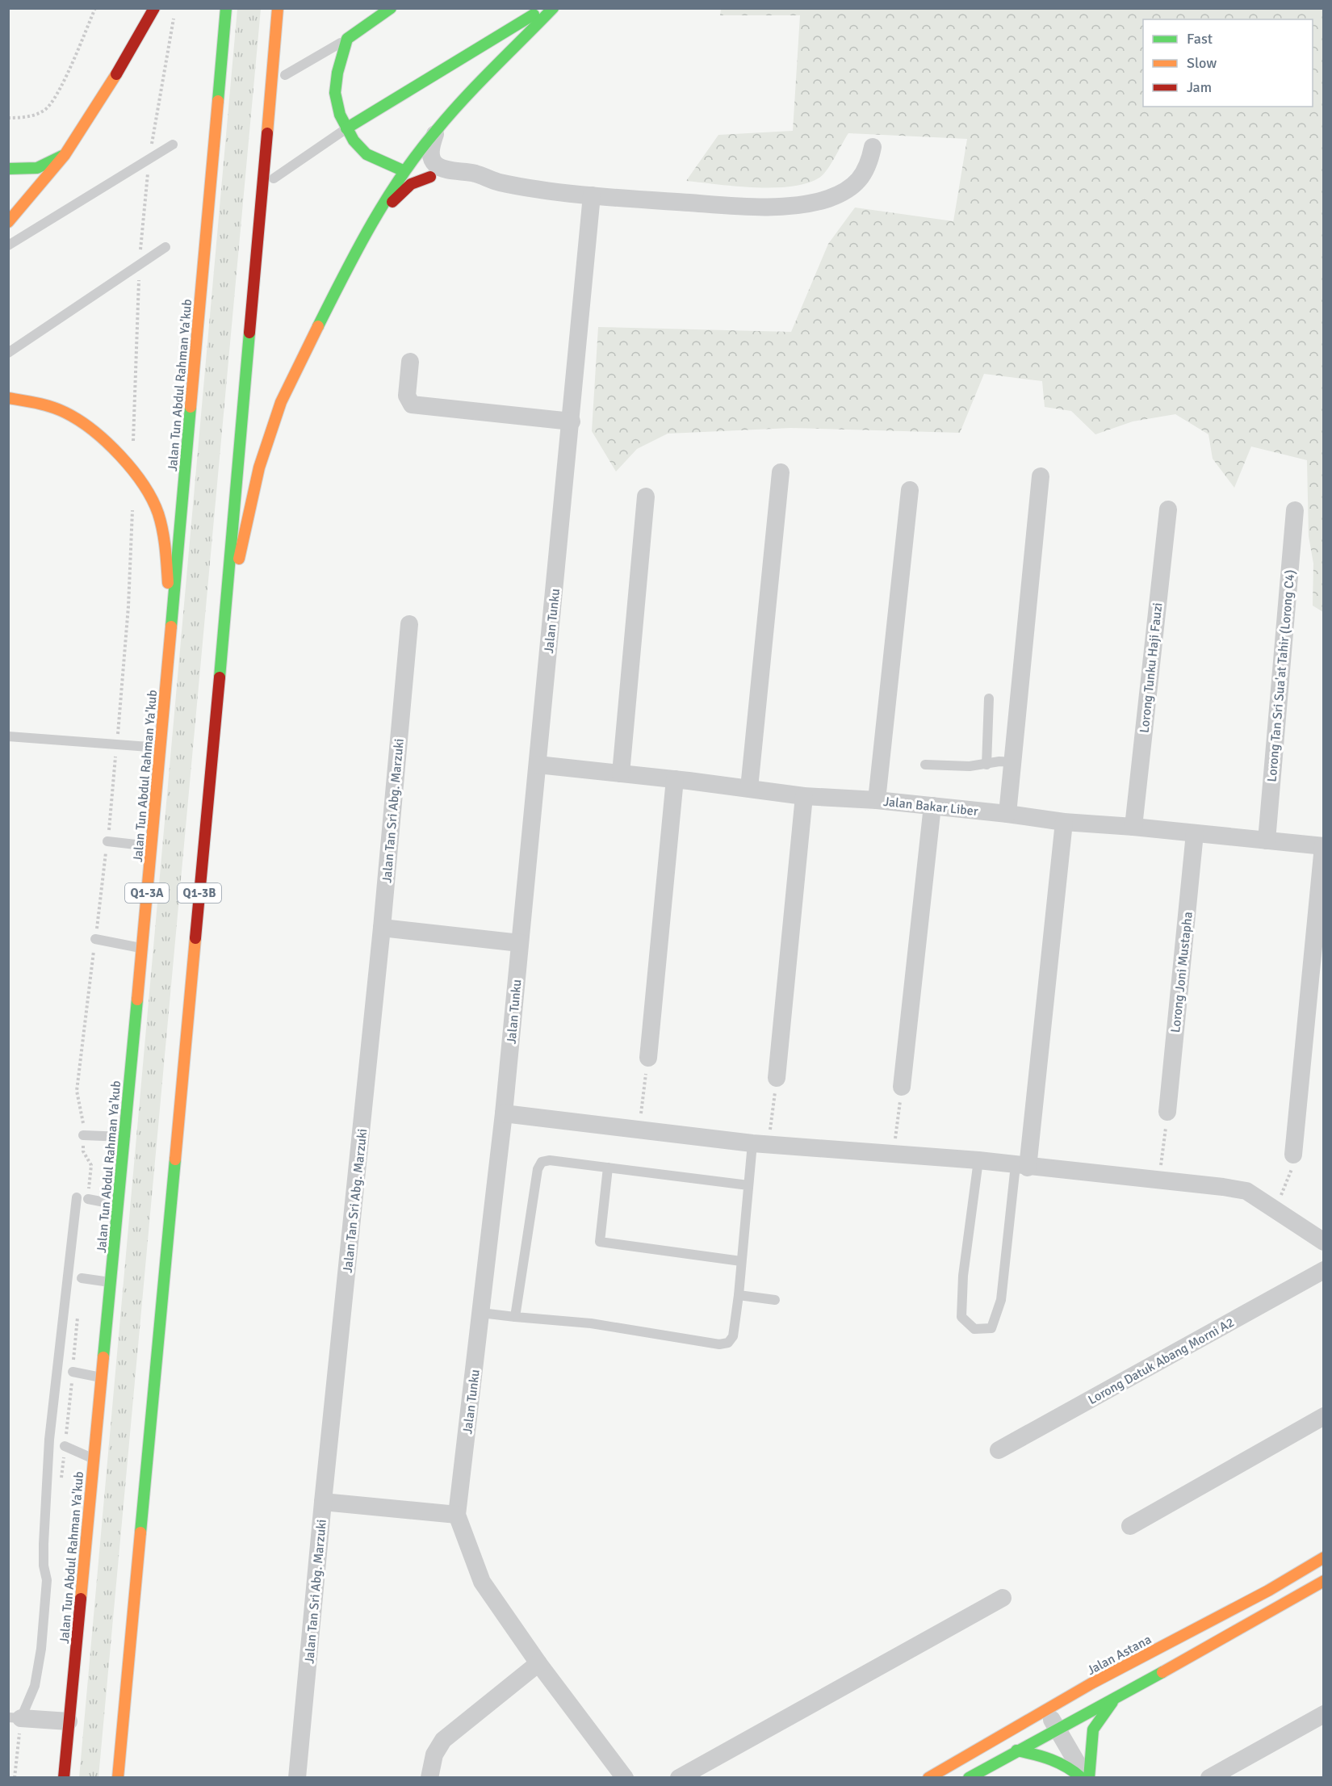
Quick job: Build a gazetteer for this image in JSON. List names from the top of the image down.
{
  "streets": {
    "main road": [
      "Jalan Tun Abdul Rahman Ya'kub",
      "Q1-3A",
      "Q1-3B",
      "Jalan Astana"
    ],
    "street": [
      "Jalan Tunku",
      "Lorong Tunku Haji Fauzi",
      "Lorong Tan Sri Sua'at Tahir (Lorong C4)",
      "Jalan Bakar Liber",
      "Jalan Tan Sri Abg. Marzuki",
      "Lorong Joni Mustapha",
      "Lorong Datuk Abang Morni A2"
    ]
  },
  "crossings": [
    ["Jalan Tunku", "Jalan Bakar Liber"],
    ["Lorong Tunku Haji Fauzi", "Jalan Bakar Liber"],
    ["Lorong Tan Sri Sua'at Tahir (Lorong C4)", "Jalan Bakar Liber"],
    ["Jalan Bakar Liber", "Lorong Joni Mustapha"]
  ],
  "legend": ["Fast", "Slow", "Jam"]
}
